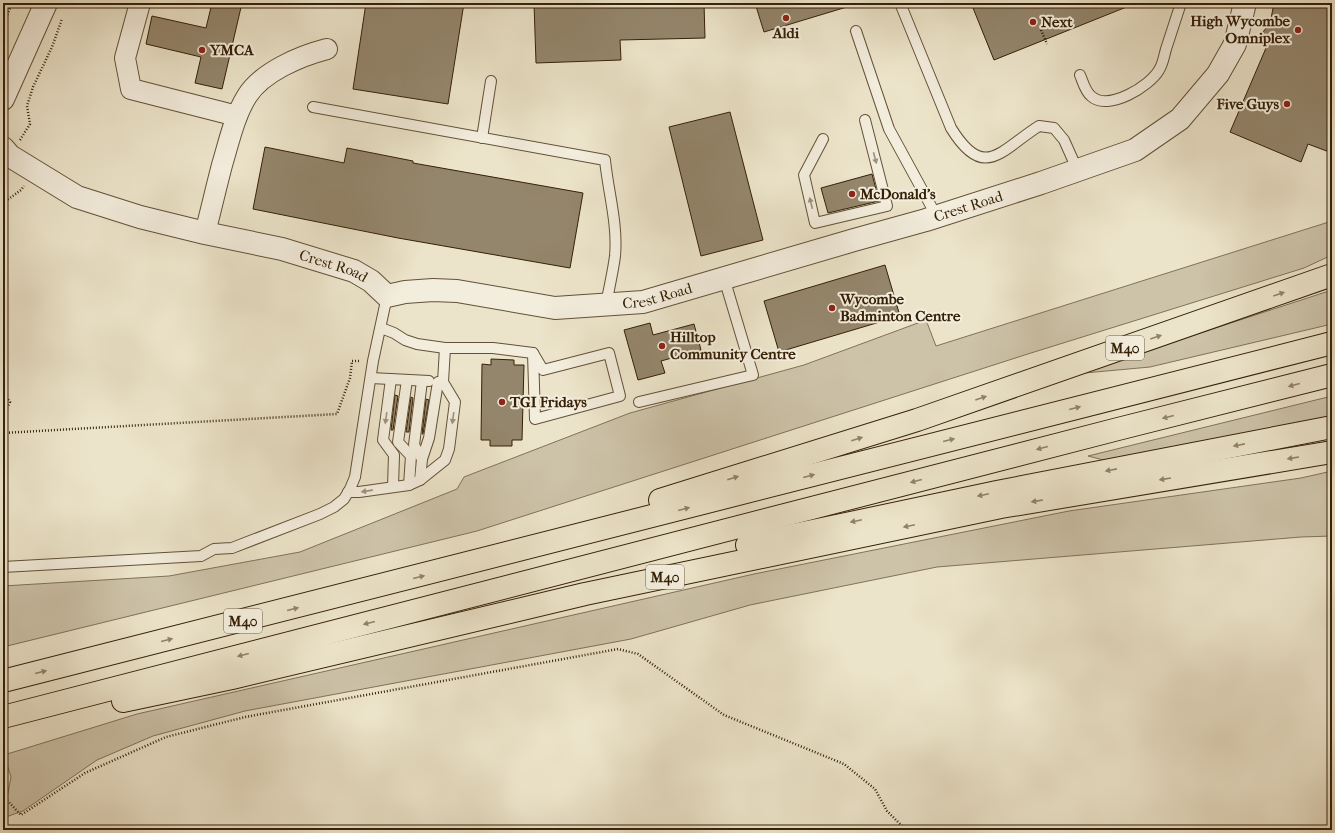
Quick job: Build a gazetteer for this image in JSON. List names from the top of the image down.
{
  "streets": {
    "highway": ["M40"],
    "street": ["Crest Road"]
  },
  "places": [
    "Aldi",
    "Next",
    "High Wycombe Omniplex",
    "YMCA",
    "Five Guys",
    "McDonald's",
    "Wycombe Badminton Centre",
    "Hilltop Community Centre",
    "TGI Fridays"
  ]
}
